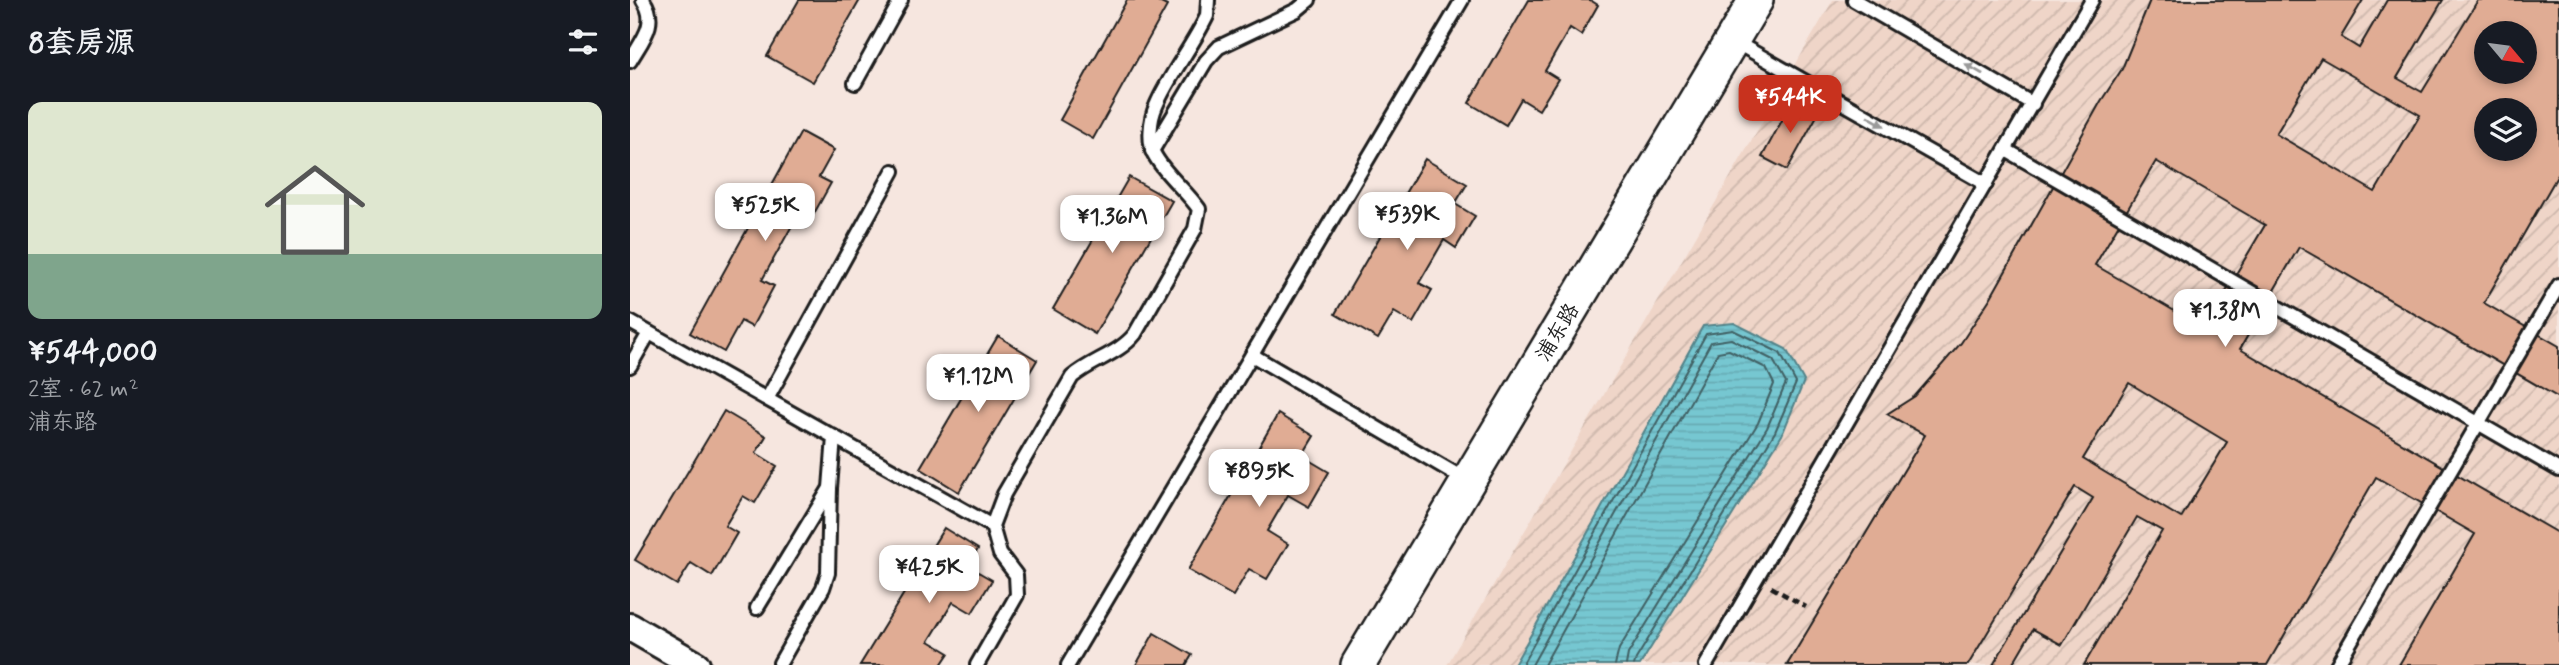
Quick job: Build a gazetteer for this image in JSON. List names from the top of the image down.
{
  "streets": {
    "street": ["浦东路"]
  },
  "north": "bottom right",
  "page": {
    "heading": "8套房源",
    "price": [
      "¥544K",
      "¥525K",
      "¥539K",
      "¥1.36M",
      "¥1.38M",
      "¥1.12M",
      "¥895K",
      "¥425K"
    ],
    "list": [
      {
        "name": "¥544,000",
        "note": "2室 · 62 m² · 浦东路"
      }
    ]
  }
}
